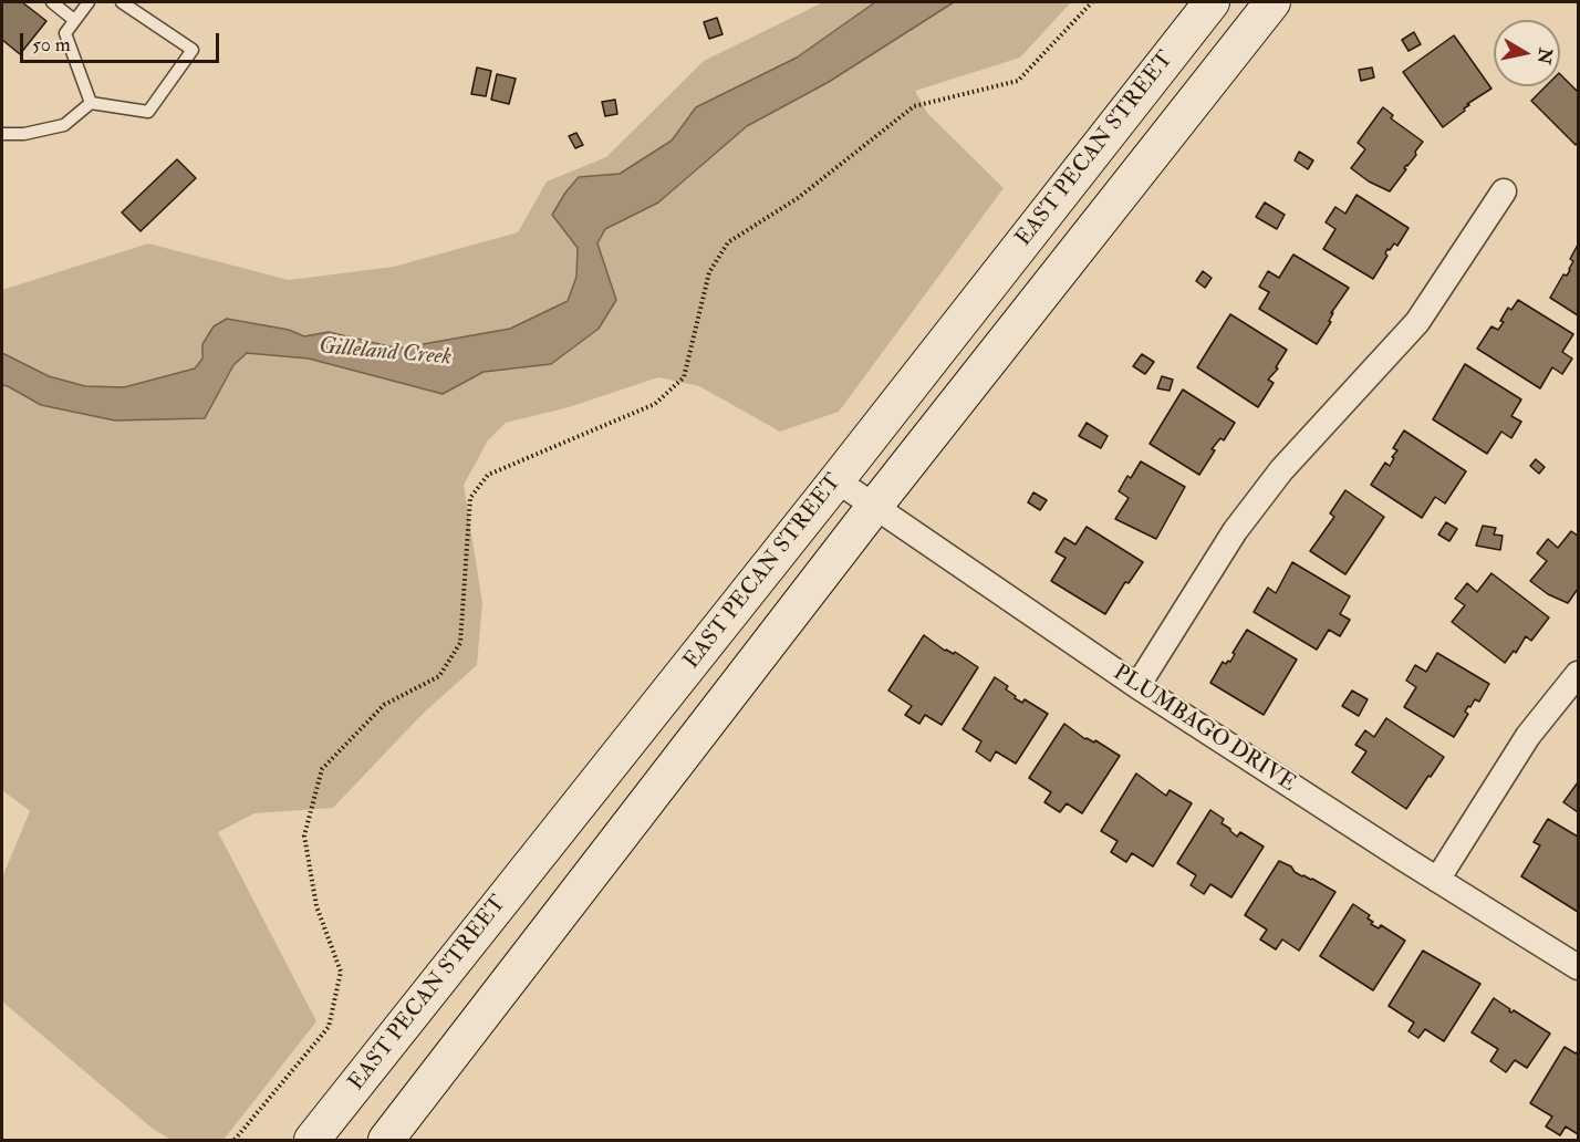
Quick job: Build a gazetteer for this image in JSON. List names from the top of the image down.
{
  "streets": {
    "main road": ["EAST PECAN STREET"],
    "street": ["PLUMBAGO DRIVE"]
  },
  "crossings": [
    ["EAST PECAN STREET", "PLUMBAGO DRIVE"]
  ],
  "water": ["Gilleland Creek"],
  "scale_bar": "50 m",
  "north": "right"
}
